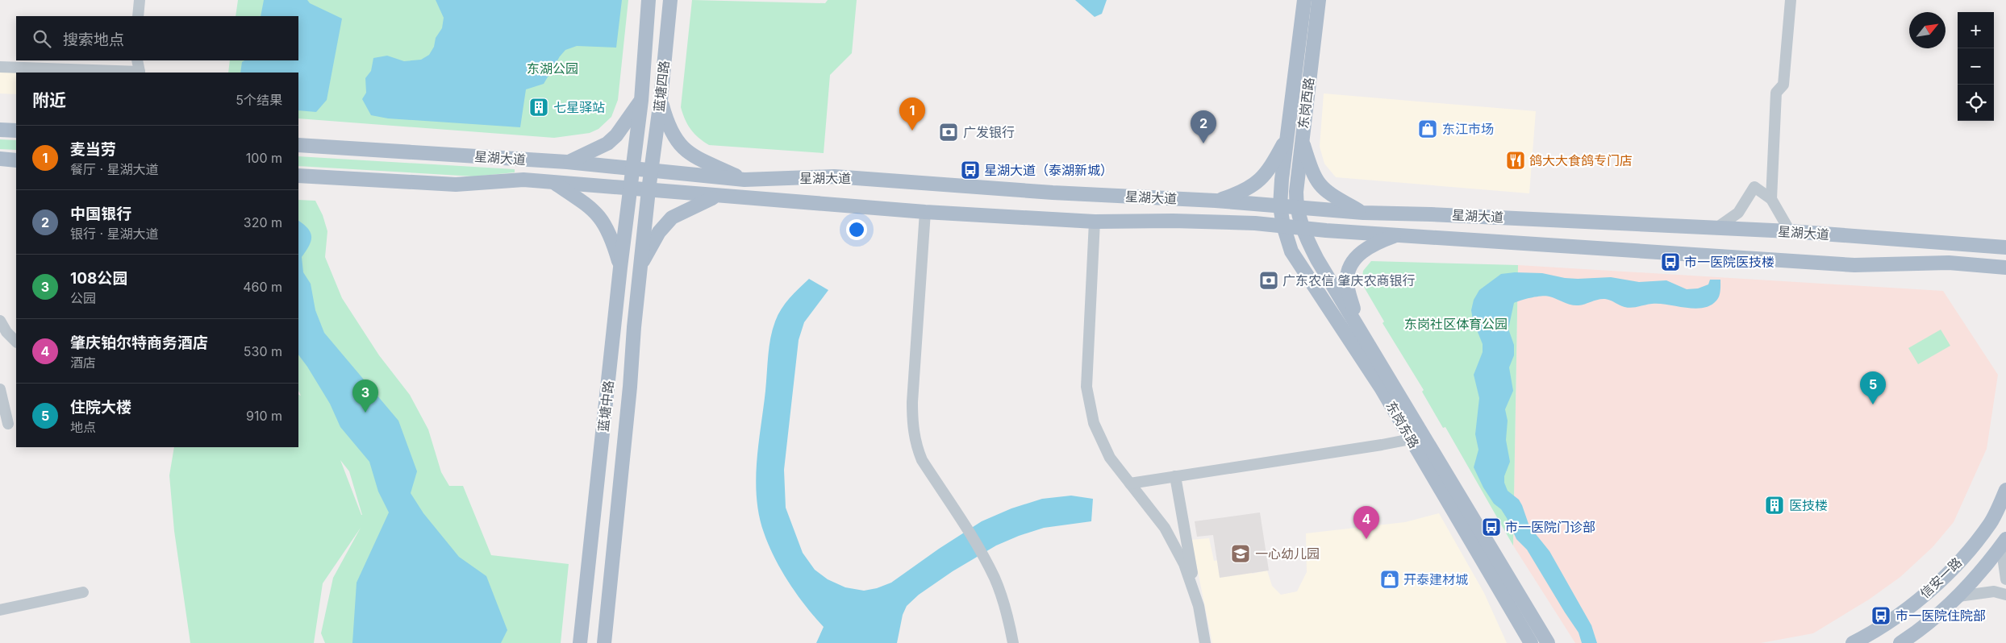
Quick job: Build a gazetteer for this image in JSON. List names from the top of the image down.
{
  "streets": {
    "main road": [
      "蓝塘四路",
      "东岗西路",
      "星湖大道",
      "蓝塘中路",
      "东岗东路",
      "信安一路"
    ]
  },
  "crossings": [
    ["蓝塘四路", "星湖大道"],
    ["蓝塘四路", "蓝塘中路"],
    ["东岗西路", "星湖大道"],
    ["东岗西路", "东岗东路"],
    ["星湖大道", "蓝塘中路"],
    ["星湖大道", "东岗东路"]
  ],
  "parks": ["东湖公园", "东岗社区体育公园"],
  "places": {
    "building": ["七星驿站", "医技楼"],
    "shop": ["东江市场", "开泰建材城"],
    "bank": ["广发银行", "广东农信 肇庆农商银行"],
    "restaurant": ["鸽大大食鸽专门店"],
    "bus stop": [
      "星湖大道（泰湖新城）",
      "市一医院医技楼",
      "市一医院门诊部",
      "市一医院住院部"
    ],
    "school or university": ["一心幼儿园"]
  },
  "north": "top right",
  "page": {
    "map_buttons": ["+", "−"],
    "search": "搜索地点",
    "heading": ["附近", "5个结果"],
    "pins": [
      "1",
      "2",
      "5",
      "3",
      "4"
    ],
    "list": [
      {
        "mark": "1",
        "name": "麦当劳",
        "note": "餐厅 · 星湖大道",
        "value": "100 m"
      },
      {
        "mark": "2",
        "name": "中国银行",
        "note": "银行 · 星湖大道",
        "value": "320 m"
      },
      {
        "mark": "3",
        "name": "108公园",
        "note": "公园",
        "value": "460 m"
      },
      {
        "mark": "4",
        "name": "肇庆铂尔特商务酒店",
        "note": "酒店",
        "value": "530 m"
      },
      {
        "mark": "5",
        "name": "住院大楼",
        "note": "地点",
        "value": "910 m"
      }
    ]
  }
}
